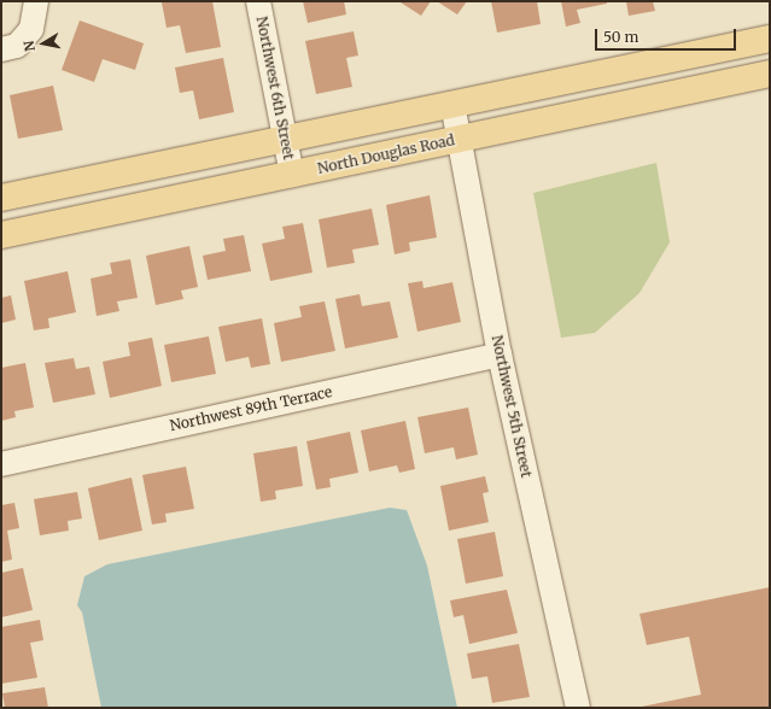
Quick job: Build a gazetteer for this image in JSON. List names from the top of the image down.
{
  "streets": {
    "main road": ["North Douglas Road"],
    "street": ["Northwest 6th Street", "Northwest 5th Street", "Northwest 89th Terrace"]
  },
  "crossings": [
    ["Northwest 6th Street", "North Douglas Road"],
    ["North Douglas Road", "Northwest 5th Street"],
    ["Northwest 5th Street", "Northwest 89th Terrace"]
  ],
  "scale_bar": "50 m",
  "north": "left"
}
